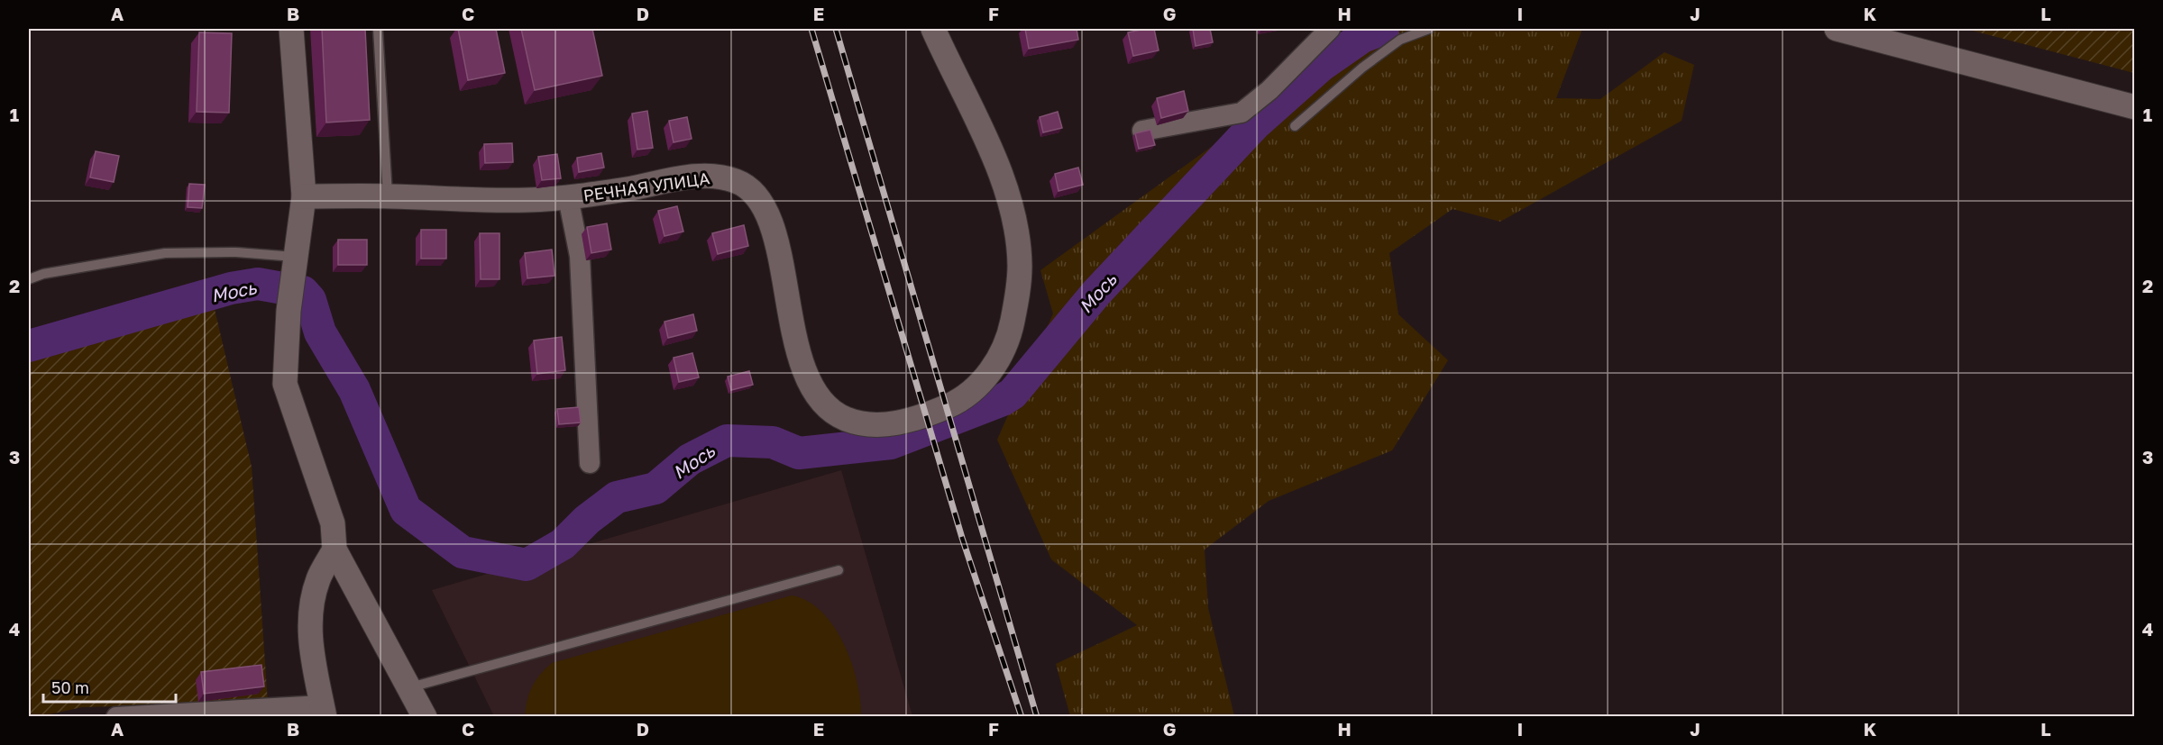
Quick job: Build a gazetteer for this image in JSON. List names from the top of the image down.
{
  "streets": {
    "street": ["РЕЧНАЯ УЛИЦА"]
  },
  "water": ["Мось"],
  "scale_bar": "50 m",
  "grid": {
    "columns": [
      "A",
      "B",
      "C",
      "D",
      "E",
      "F",
      "G",
      "H",
      "I",
      "J",
      "K",
      "L"
    ],
    "rows": [
      "1",
      "2",
      "3",
      "4"
    ]
  }
}
